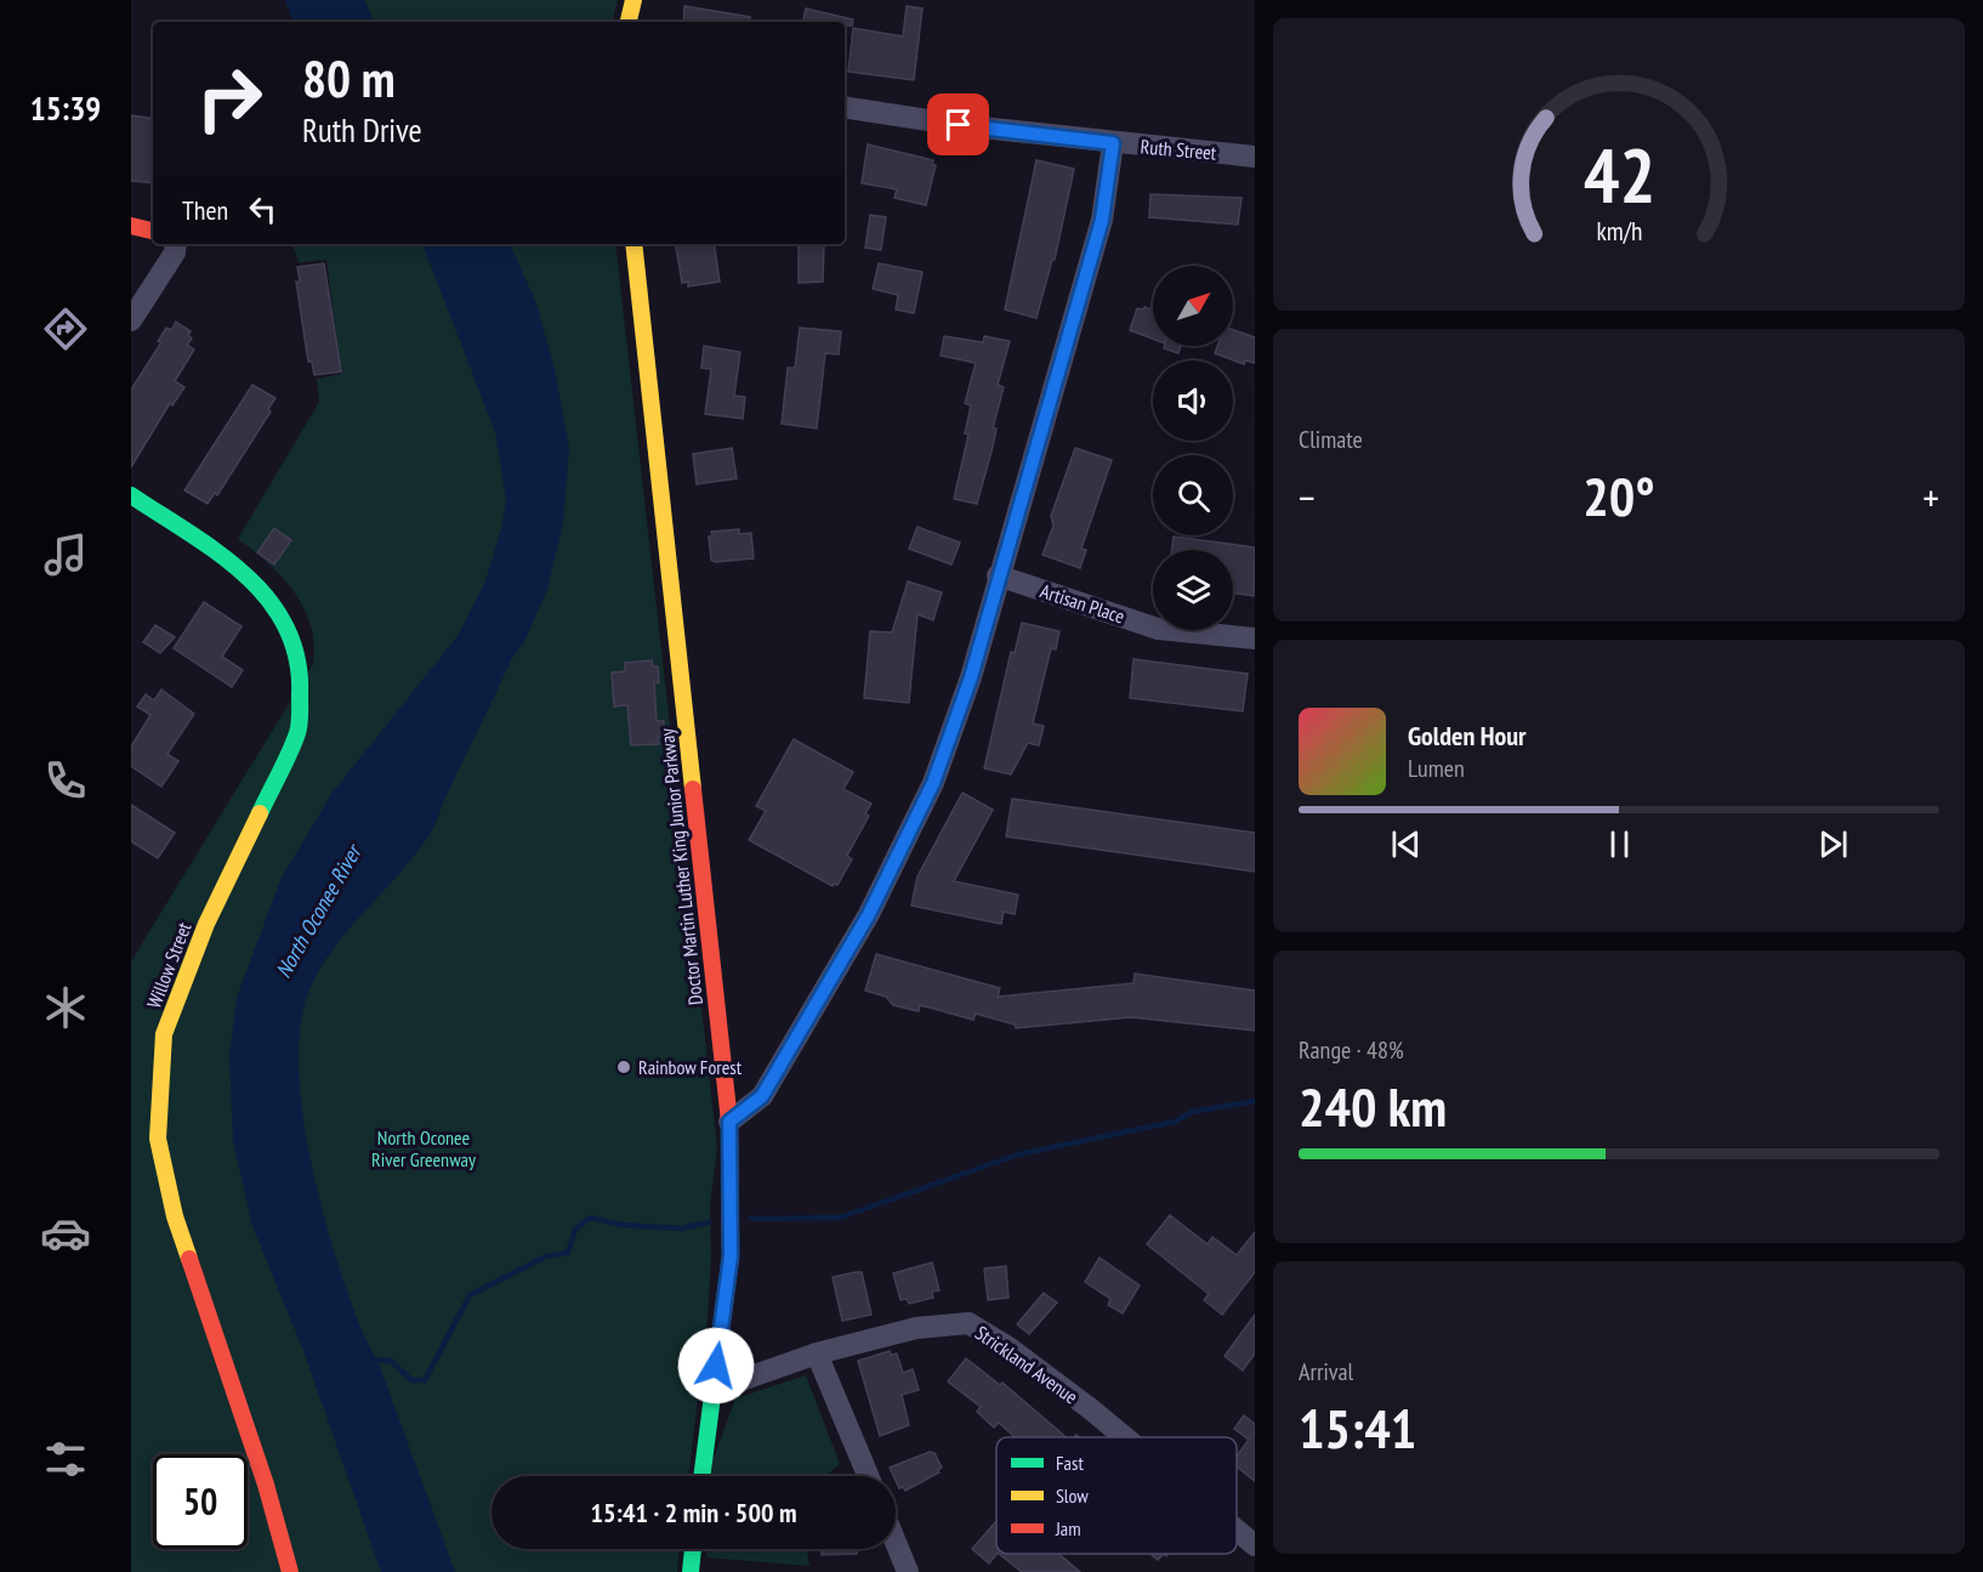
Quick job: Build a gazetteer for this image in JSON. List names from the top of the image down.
{
  "streets": {
    "main road": ["Doctor Martin Luther King Junior Parkway", "Willow Street"],
    "street": ["Ruth Street", "Artisan Place", "Strickland Avenue"]
  },
  "crossings": [
    ["Doctor Martin Luther King Junior Parkway", "Strickland Avenue"]
  ],
  "water": ["North Oconee River"],
  "parks": ["North Oconee River Greenway"],
  "places": ["Rainbow Forest"],
  "legend": ["Fast", "Slow", "Jam"],
  "north": "top right",
  "page": {
    "tabs": "15:39",
    "turn": ["80 m", "Ruth Drive"],
    "then": "Then",
    "tile": [
      "Climate",
      ["Range · 48%", "240 km"],
      ["Arrival", "15:41"]
    ],
    "heat": ["−", "20°", "+"],
    "song": ["Golden Hour", "Lumen"],
    "limit": "50",
    "trip": "15:41 · 2 min · 500 m",
    "gauge": ["42", "km/h"]
  }
}
